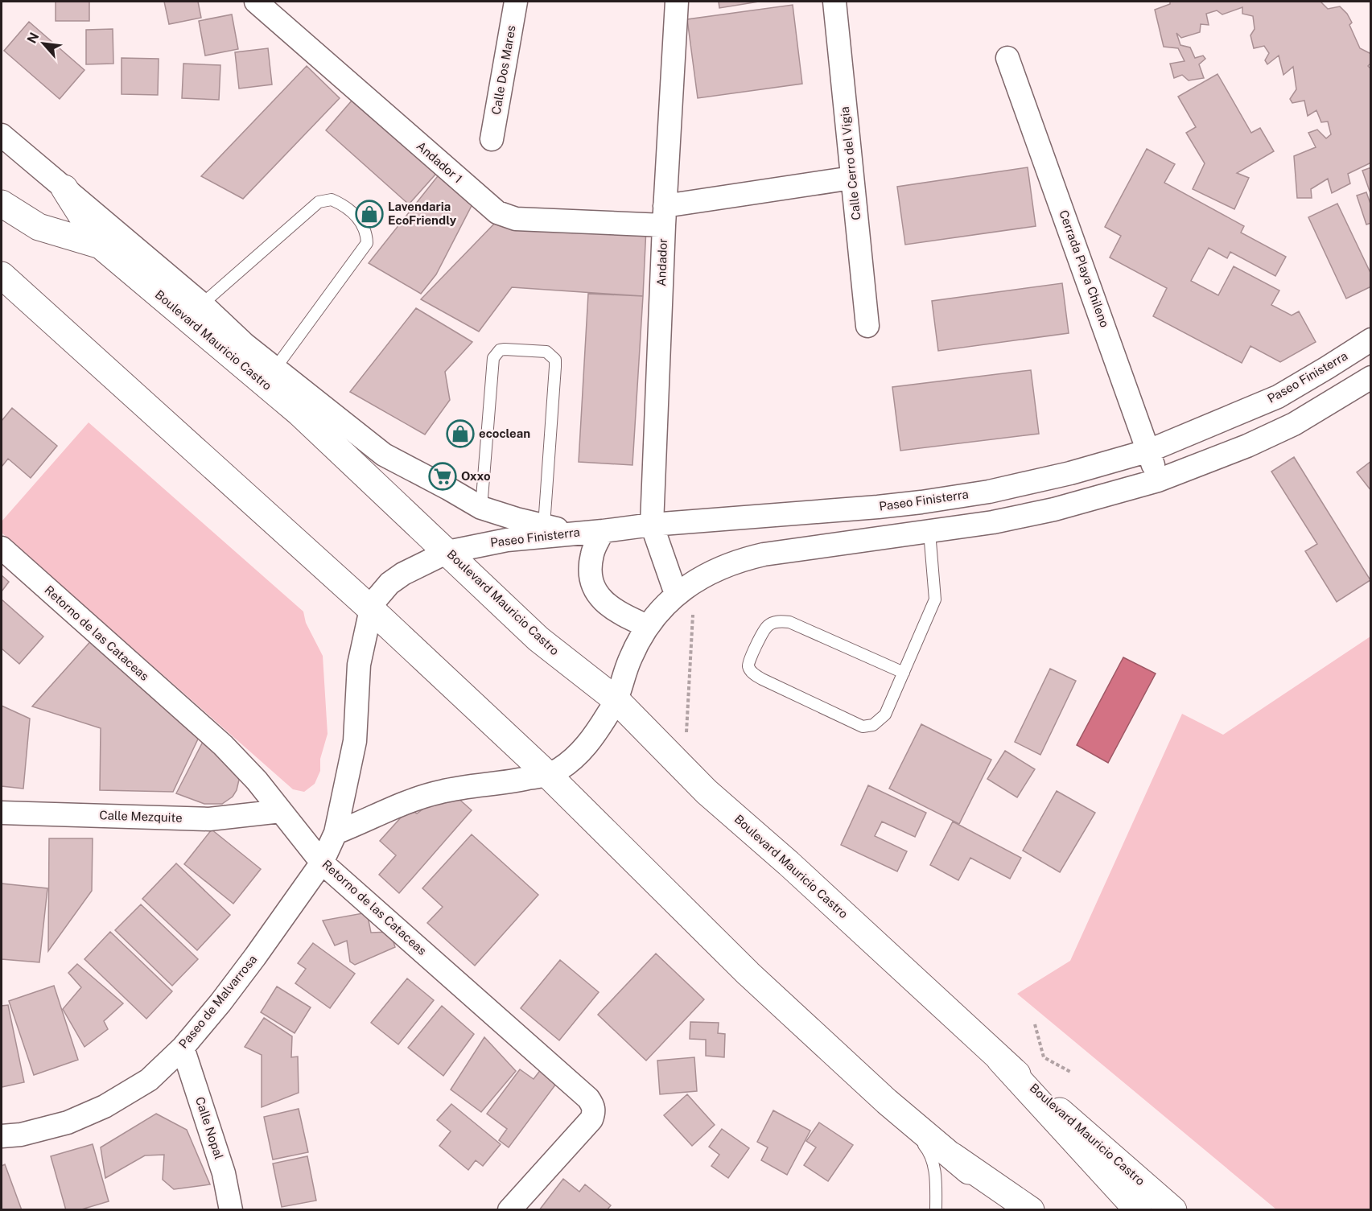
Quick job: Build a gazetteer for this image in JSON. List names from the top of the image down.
{
  "streets": {
    "main road": ["Boulevard Mauricio Castro"],
    "street": [
      "Calle Dos Mares",
      "Andador 1",
      "Calle Cerro del Vigia",
      "Andador",
      "Cerrada Playa Chileno",
      "Paseo Finisterra",
      "Retorno de las Cataceas",
      "Calle Mezquite",
      "Paseo de Malvarrosa",
      "Calle Nopal"
    ]
  },
  "crossings": [
    ["Andador 1", "Calle Cerro del Vigia"],
    ["Andador 1", "Andador"],
    ["Andador", "Paseo Finisterra"],
    ["Cerrada Playa Chileno", "Paseo Finisterra"],
    ["Boulevard Mauricio Castro", "Paseo Finisterra"],
    ["Paseo Finisterra", "Paseo de Malvarrosa"],
    ["Retorno de las Cataceas", "Calle Mezquite"],
    ["Retorno de las Cataceas", "Paseo de Malvarrosa"],
    ["Paseo de Malvarrosa", "Calle Nopal"]
  ],
  "places": {
    "shop": ["Lavendaria EcoFriendly", "ecoclean"],
    "supermarket": ["Oxxo"]
  },
  "north": "top left"
}
